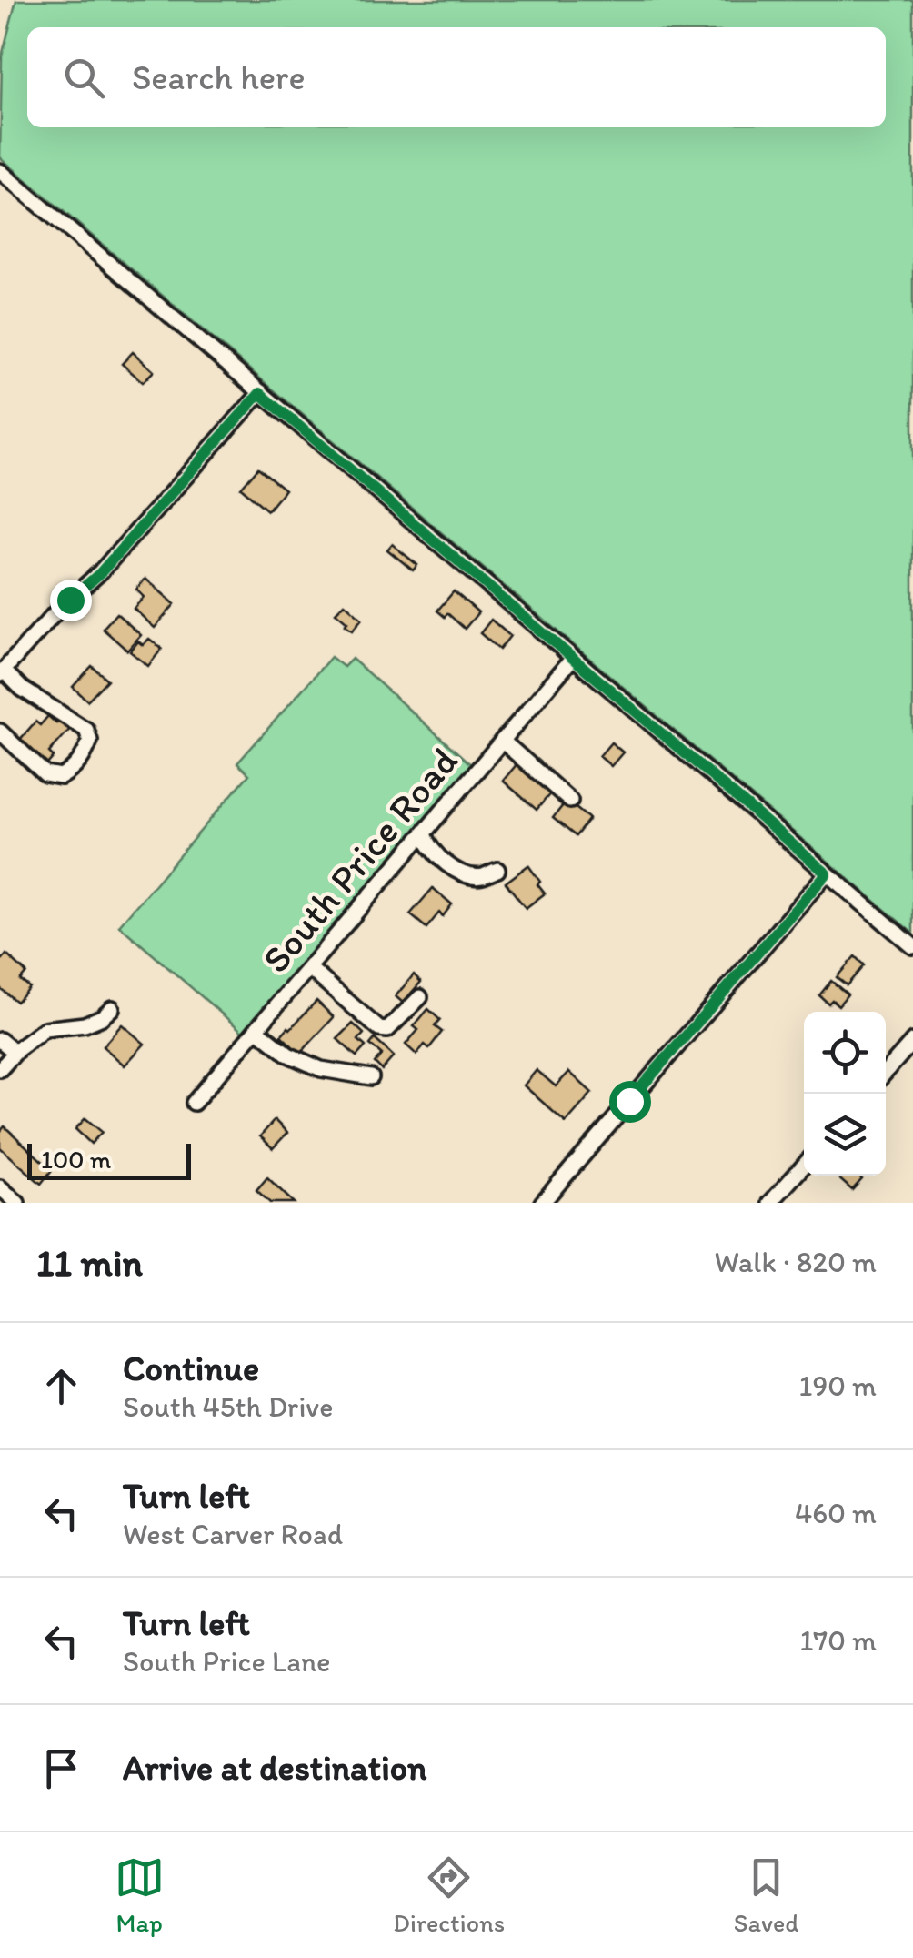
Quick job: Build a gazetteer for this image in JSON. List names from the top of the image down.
{
  "streets": {
    "street": ["South Price Road"]
  },
  "scale_bar": "100 m",
  "page": {
    "search": "Search here",
    "scale": "100 m",
    "heading": ["11 min", "Walk · 820 m"],
    "list": [
      ["Continue", "South 45th Drive", "190 m"],
      ["Turn left", "West Carver Road", "460 m"],
      ["Turn left", "South Price Lane", "170 m"],
      "Arrive at destination"
    ],
    "nav": ["Map", "Directions", "Saved"]
  }
}
